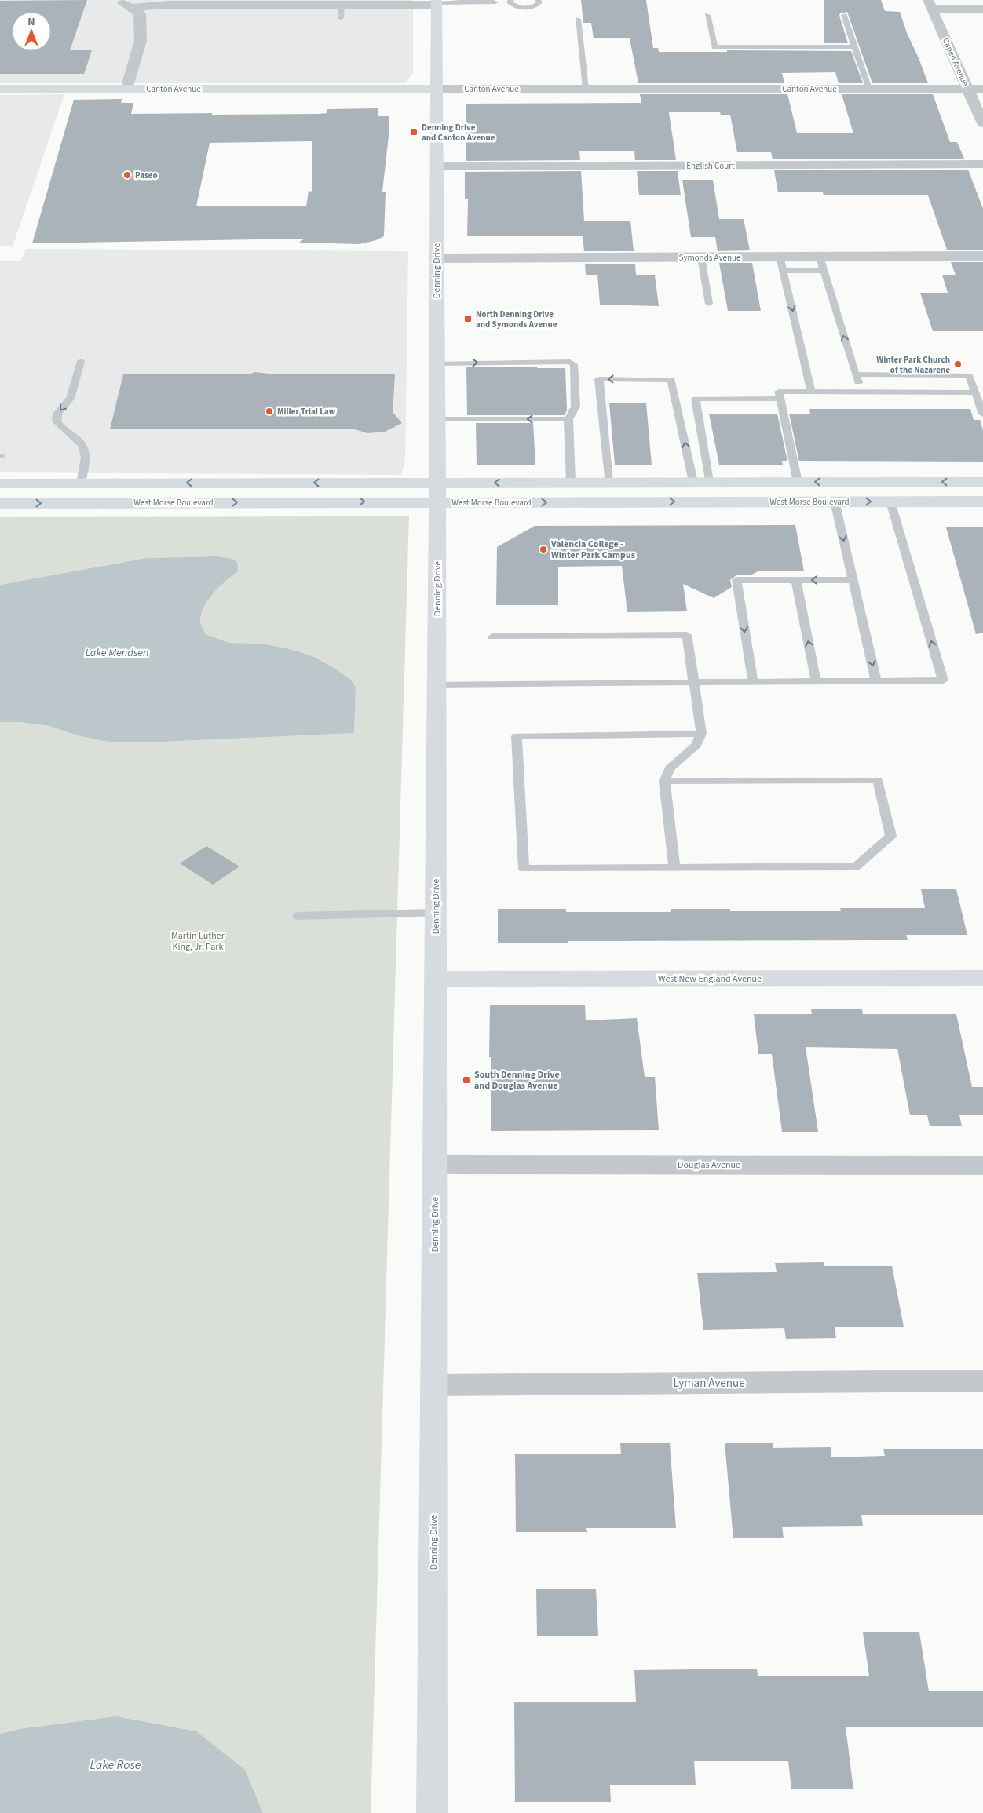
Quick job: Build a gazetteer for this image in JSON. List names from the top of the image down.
{
  "streets": {
    "street": [
      "Capen Avenue",
      "Canton Avenue",
      "English Court",
      "Symonds Avenue",
      "Denning Drive",
      "West Morse Boulevard",
      "West New England Avenue",
      "Douglas Avenue",
      "Lyman Avenue"
    ]
  },
  "crossings": [
    ["Capen Avenue", "Canton Avenue"],
    ["Canton Avenue", "Denning Drive"],
    ["English Court", "Denning Drive"],
    ["Symonds Avenue", "Denning Drive"],
    ["Denning Drive", "West Morse Boulevard"],
    ["Denning Drive", "West New England Avenue"],
    ["Denning Drive", "Douglas Avenue"],
    ["Denning Drive", "Lyman Avenue"]
  ],
  "water": ["Lake Mendsen", "Lake Rose"],
  "parks": ["Martin Luther King, Jr. Park"],
  "places": {
    "transit": ["Denning Drive and Canton Avenue", "North Denning Drive and Symonds Avenue", "South Denning Drive and Douglas Avenue"],
    "other": [
      "Paseo",
      "Winter Park Church of the Nazarene",
      "Miller Trial Law",
      "Valencia College - Winter Park Campus"
    ]
  },
  "north": "top"
}
